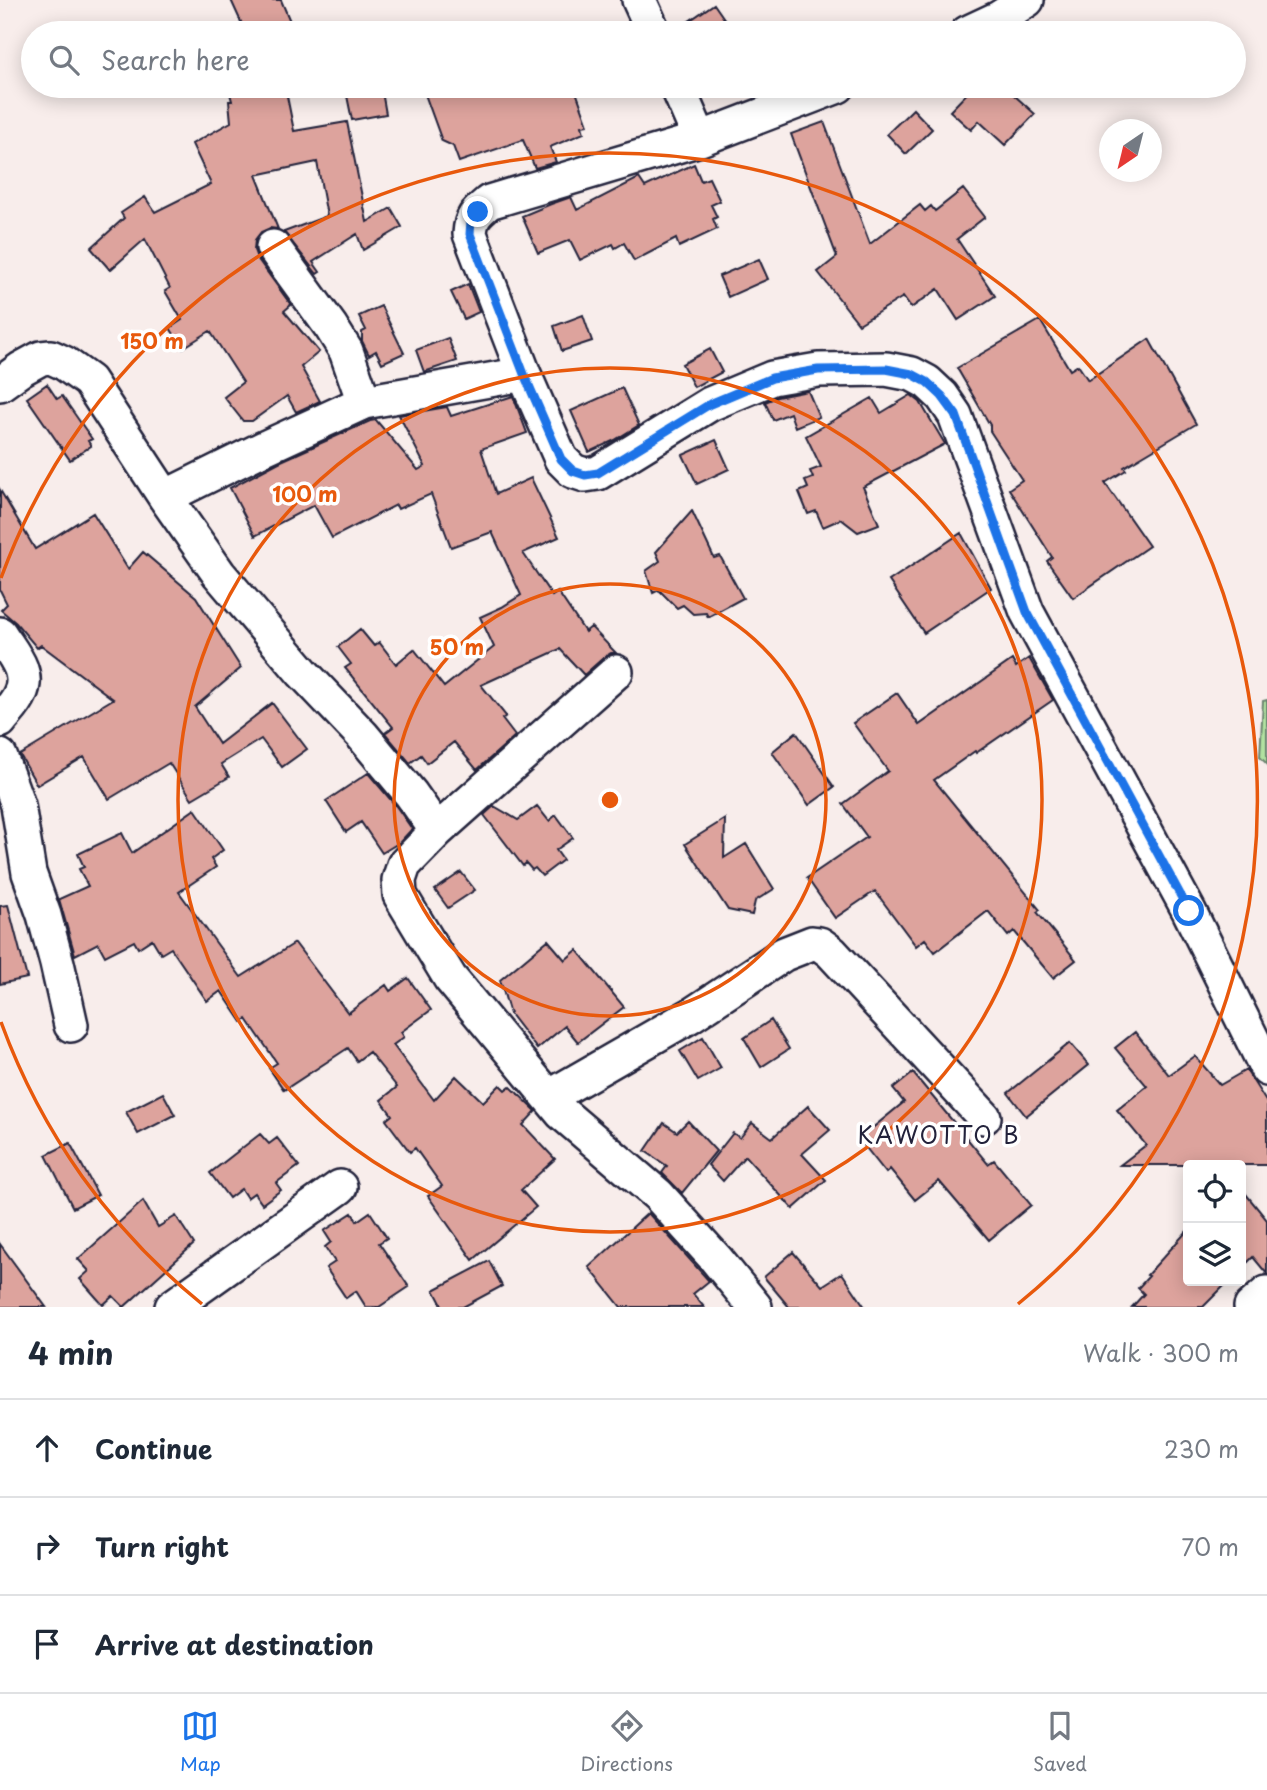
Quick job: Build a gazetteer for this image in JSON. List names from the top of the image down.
{
  "districts": ["KAWOTTO B"],
  "north": "bottom left",
  "page": {
    "search": "Search here",
    "heading": ["4 min", "Walk · 300 m"],
    "list": [
      ["Continue", "230 m"],
      ["Turn right", "70 m"],
      "Arrive at destination"
    ],
    "nav": ["Map", "Directions", "Saved"]
  },
  "rings": ["150 m", "100 m", "50 m"]
}
